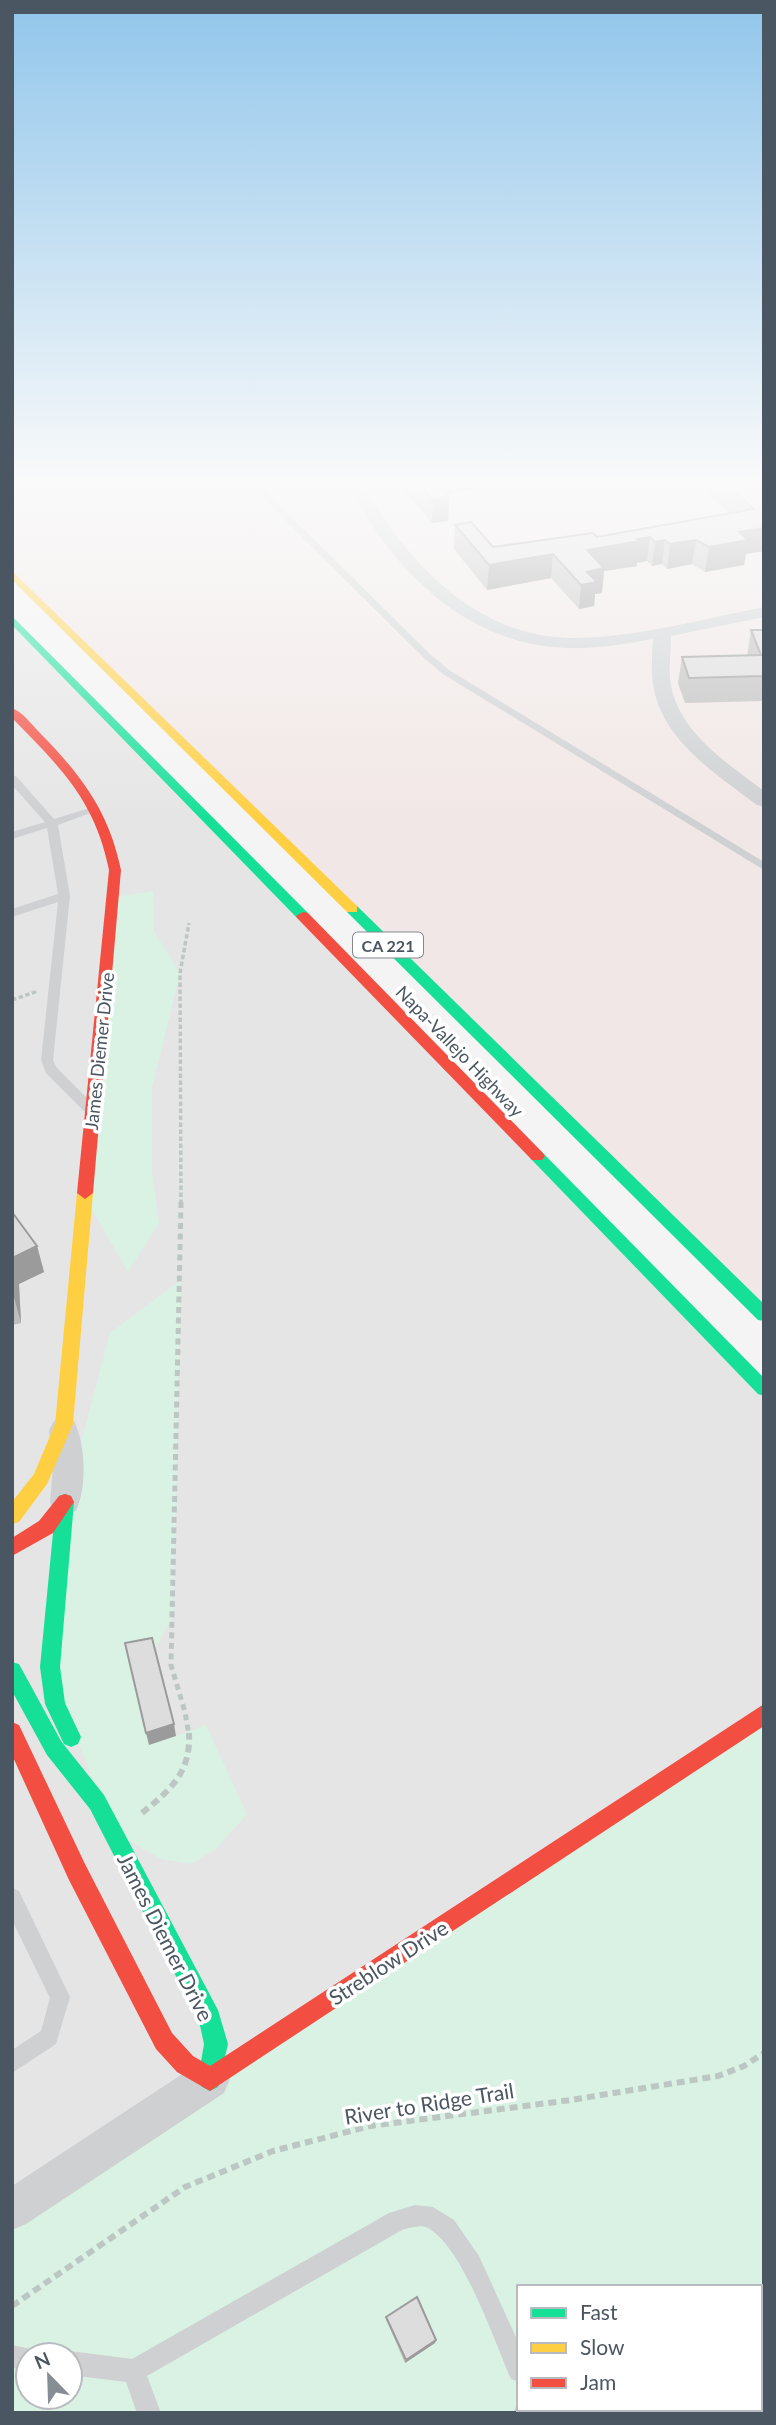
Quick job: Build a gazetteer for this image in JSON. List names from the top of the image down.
{
  "streets": {
    "main road": [
      "CA 221",
      "James Diemer Drive",
      "Napa-Vallejo Highway",
      "Streblow Drive"
    ],
    "path": ["River to Ridge Trail"]
  },
  "crossings": [
    ["James Diemer Drive", "Streblow Drive"]
  ],
  "legend": ["Fast", "Slow", "Jam"],
  "north": "top left"
}
